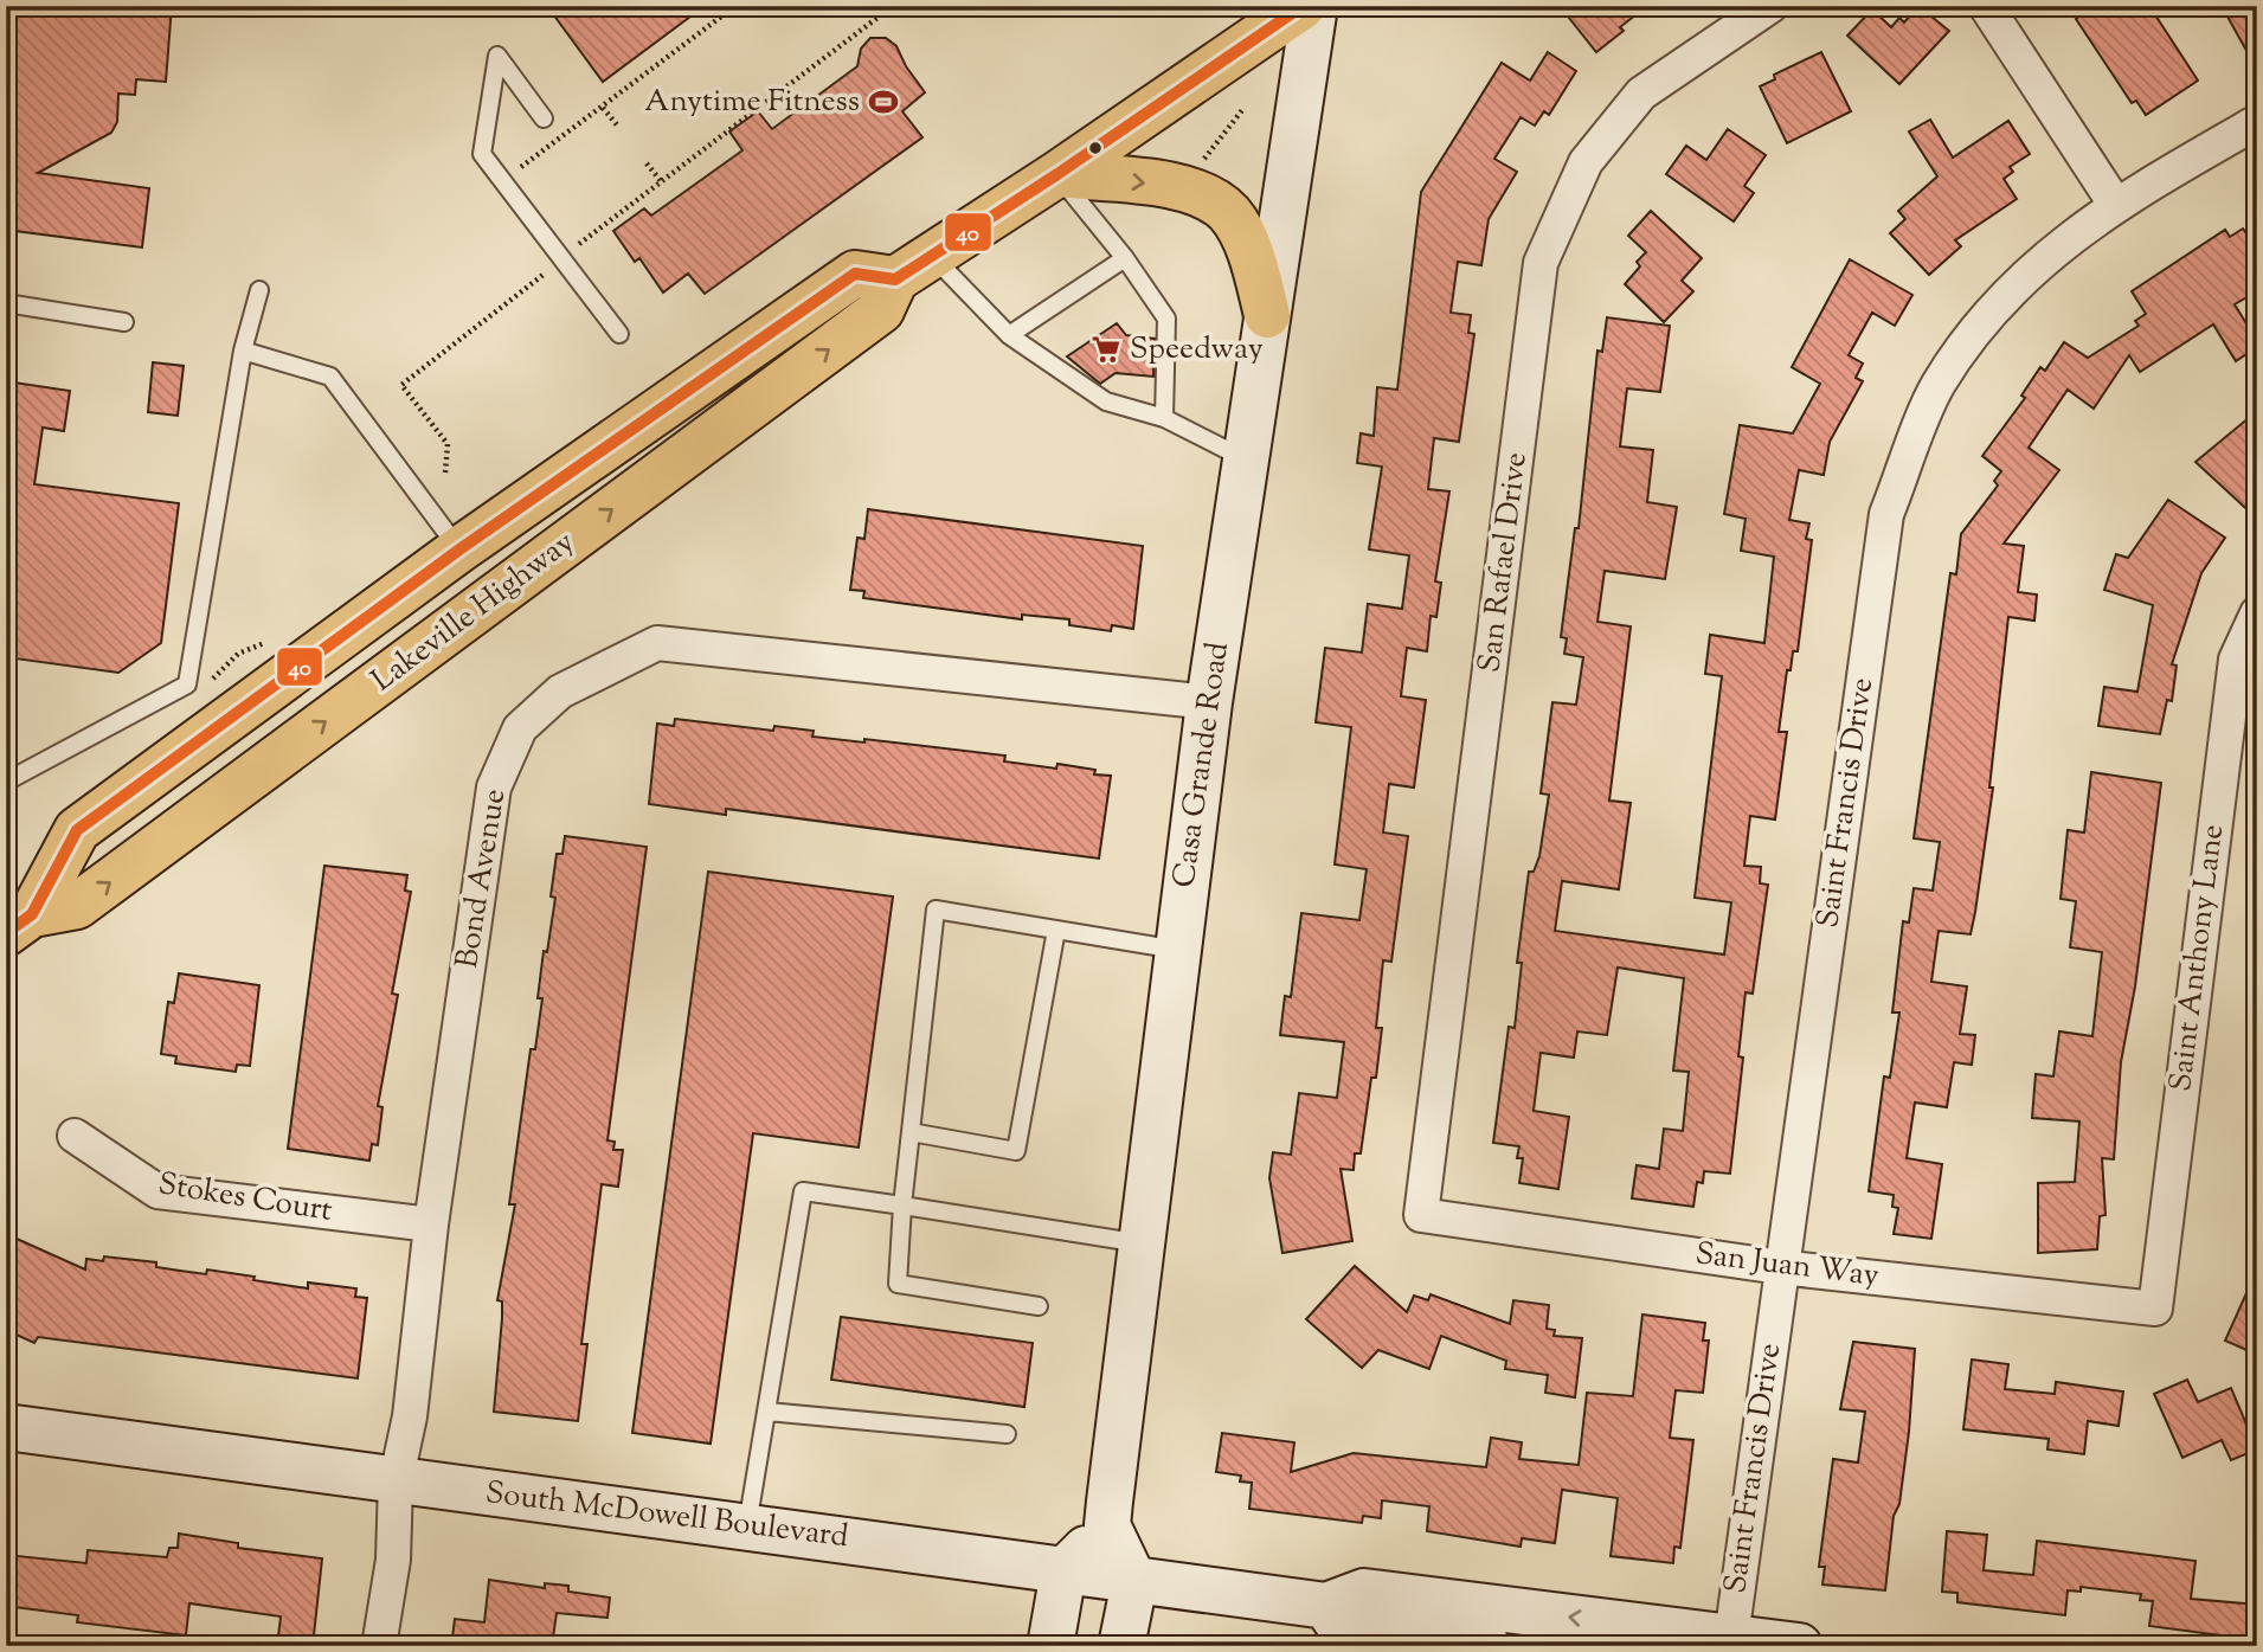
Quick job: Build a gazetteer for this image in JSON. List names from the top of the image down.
{
  "streets": {
    "main road": ["Lakeville Highway", "Casa Grande Road", "South McDowell Boulevard"],
    "street": [
      "San Rafael Drive",
      "Saint Francis Drive",
      "Bond Avenue",
      "Saint Anthony Lane",
      "Stokes Court",
      "San Juan Way"
    ]
  },
  "crossings": [
    ["San Rafael Drive", "San Juan Way"],
    ["Casa Grande Road", "Bond Avenue"],
    ["Saint Francis Drive", "San Juan Way"],
    ["Saint Francis Drive", "South McDowell Boulevard"],
    ["Bond Avenue", "Stokes Court"],
    ["Bond Avenue", "South McDowell Boulevard"],
    ["Saint Anthony Lane", "San Juan Way"]
  ],
  "places": {
    "sports": ["Anytime Fitness"],
    "supermarket": ["Speedway"]
  },
  "lines": ["transit line 40"]
}
